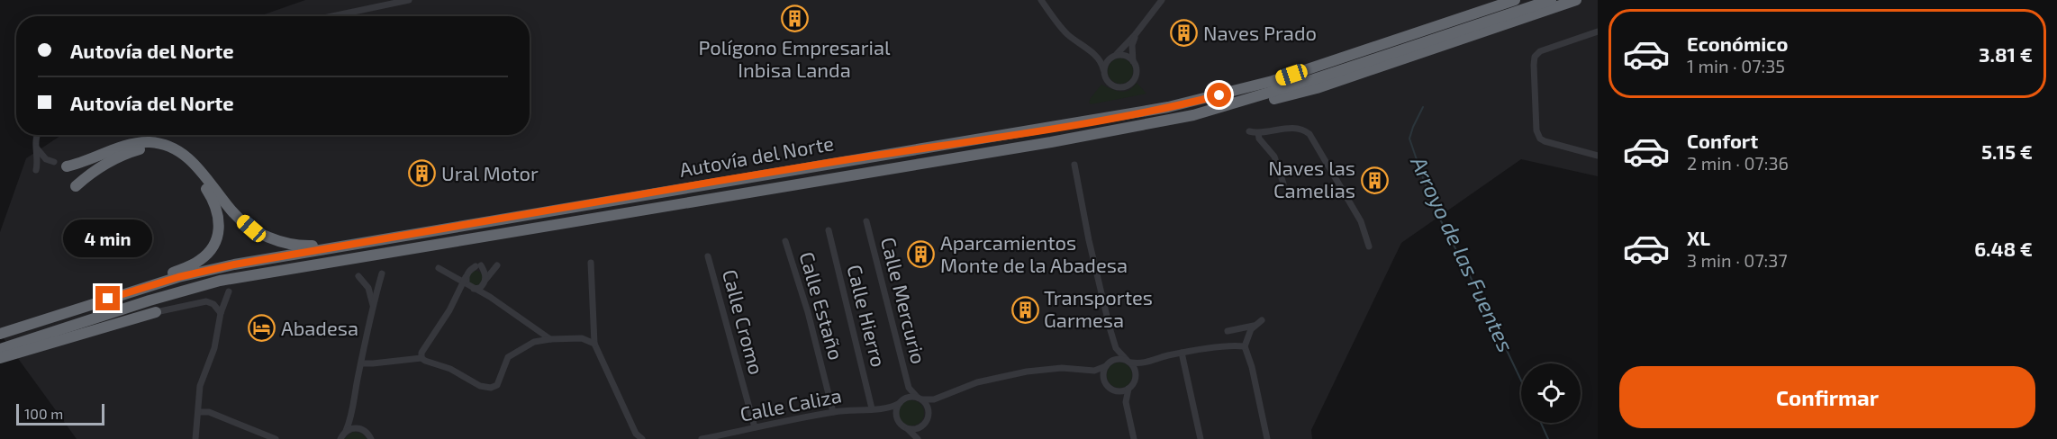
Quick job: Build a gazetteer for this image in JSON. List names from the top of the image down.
{
  "streets": {
    "highway": ["Autovía del Norte"],
    "street": [
      "Calle Mercurio",
      "Calle Estaño",
      "Calle Hierro",
      "Calle Cromo",
      "Calle Caliza"
    ]
  },
  "crossings": [
    ["Calle Mercurio", "Calle Caliza"],
    ["Calle Estaño", "Calle Caliza"],
    ["Calle Hierro", "Calle Caliza"],
    ["Calle Cromo", "Calle Caliza"]
  ],
  "water": ["Arroyo de las Fuentes"],
  "places": {
    "building": [
      "Polígono Empresarial Inbisa Landa",
      "Naves Prado",
      "Ural Motor",
      "Naves las Camelias",
      "Aparcamientos Monte de la Abadesa",
      "Transportes Garmesa"
    ],
    "hotel": ["Abadesa"]
  },
  "scale_bar": "100 m",
  "page": {
    "list": [
      {
        "name": "Económico",
        "note": "1 min · 07:35",
        "value": "3.81 €"
      },
      {
        "name": "Confort",
        "note": "2 min · 07:36",
        "value": "5.15 €"
      },
      {
        "name": "XL",
        "note": "3 min · 07:37",
        "value": "6.48 €"
      }
    ],
    "banner": ["Autovía del Norte", "Autovía del Norte"],
    "bubble": "4 min",
    "buttons": "Confirmar",
    "scale": "100 m"
  }
}
